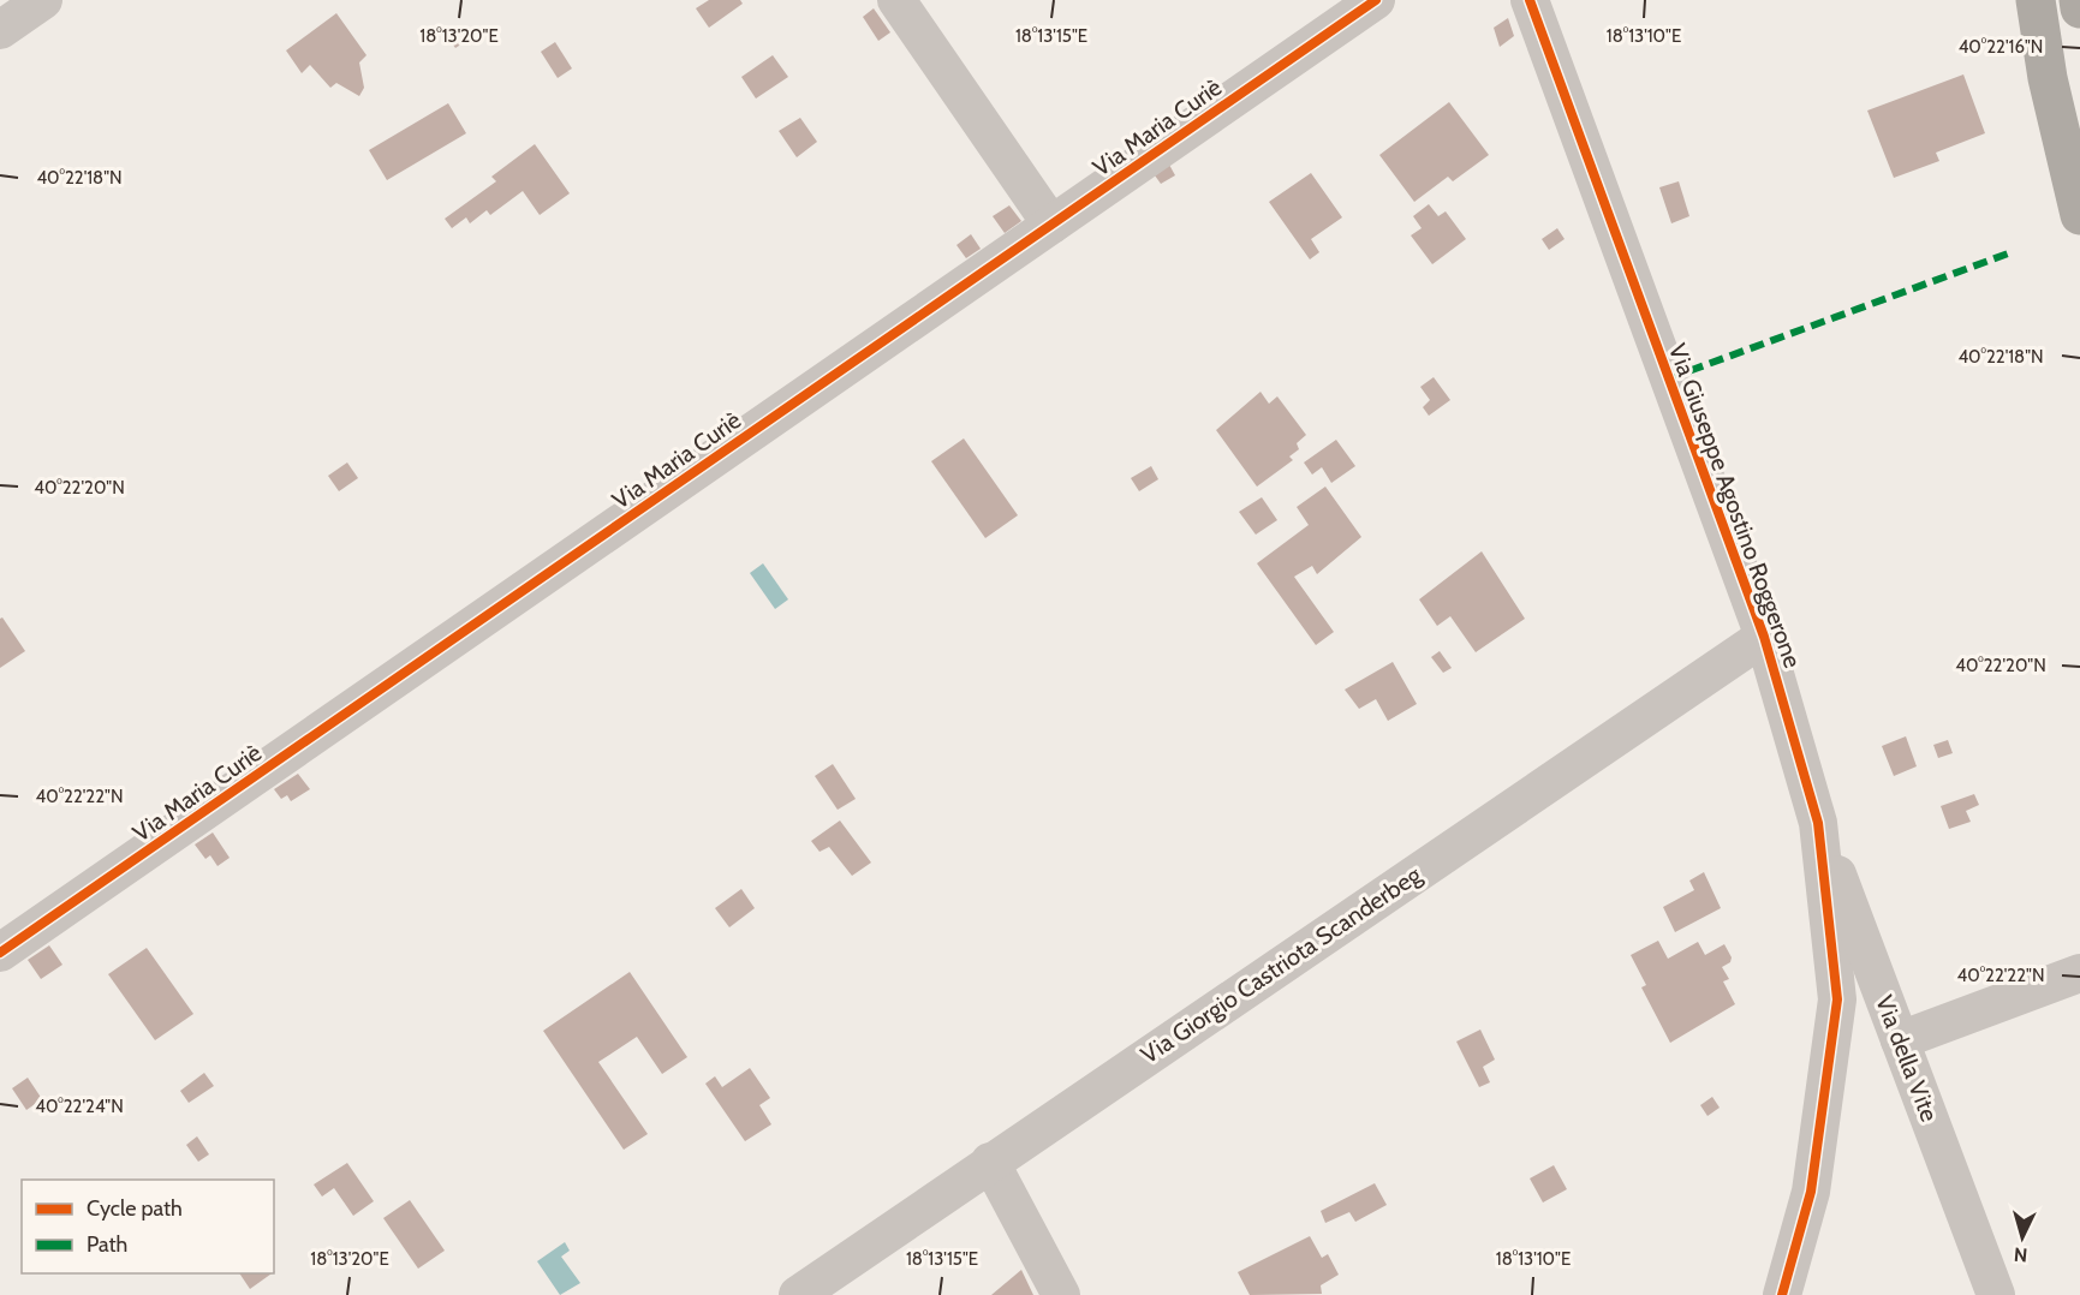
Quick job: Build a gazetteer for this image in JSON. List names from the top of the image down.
{
  "streets": {
    "street": [
      "Via Maria Curiè",
      "Via Giuseppe Agostino Roggerone",
      "Via Giorgio Castriota Scanderbeg",
      "Via della Vite"
    ]
  },
  "crossings": [
    ["Via Giuseppe Agostino Roggerone", "Via Giorgio Castriota Scanderbeg"],
    ["Via Giuseppe Agostino Roggerone", "Via della Vite"]
  ],
  "legend": ["Cycle path", "Path"],
  "north": "bottom",
  "coordinates": [
    "18°13'20\"E",
    "18°13'15\"E",
    "18°13'10\"E",
    "40°22'16\"N",
    "40°22'18\"N",
    "40°22'20\"N",
    "40°22'22\"N",
    "40°22'24\"N"
  ]
}
